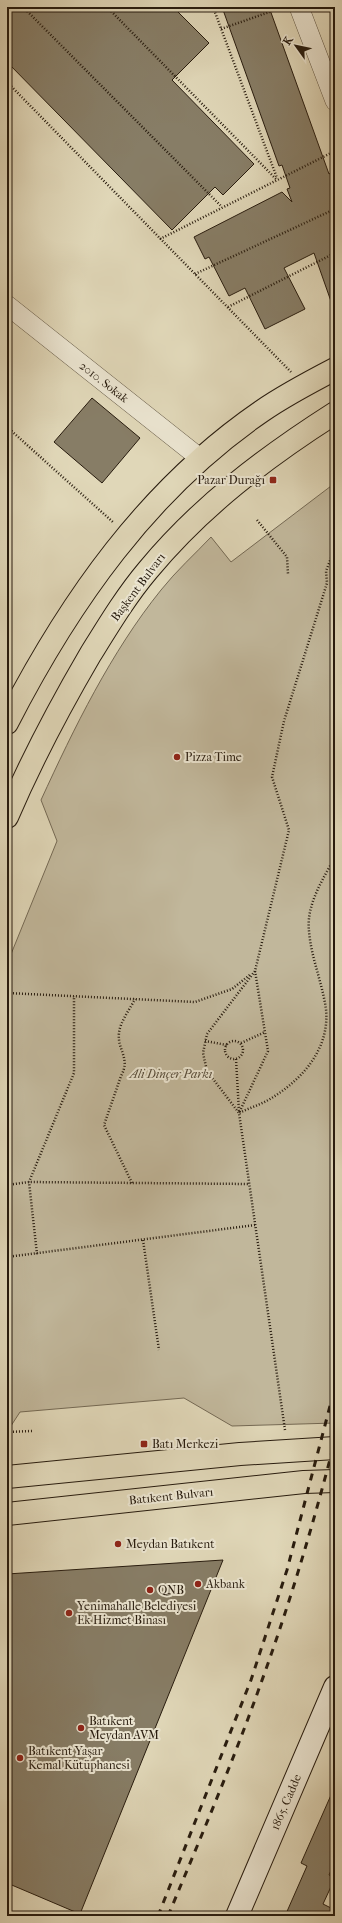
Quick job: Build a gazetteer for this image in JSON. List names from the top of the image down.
{
  "streets": {
    "main road": ["Başkent Bulvarı", "Batıkent Bulvarı"],
    "street": ["2010. Sokak", "1865. Cadde"]
  },
  "parks": ["Ali Dinçer Parkı"],
  "places": {
    "transit": ["Pazar Durağı", "Batı Merkezi"],
    "other": [
      "Pizza Time",
      "Meydan Batıkent",
      "Akbank",
      "QNB",
      "Yenimahalle Belediyesi Ek Hizmet Binası",
      "Batıkent Meydan AVM",
      "Batıkent Yaşar Kemal Kütüphanesi"
    ]
  },
  "north": "top left"
}
